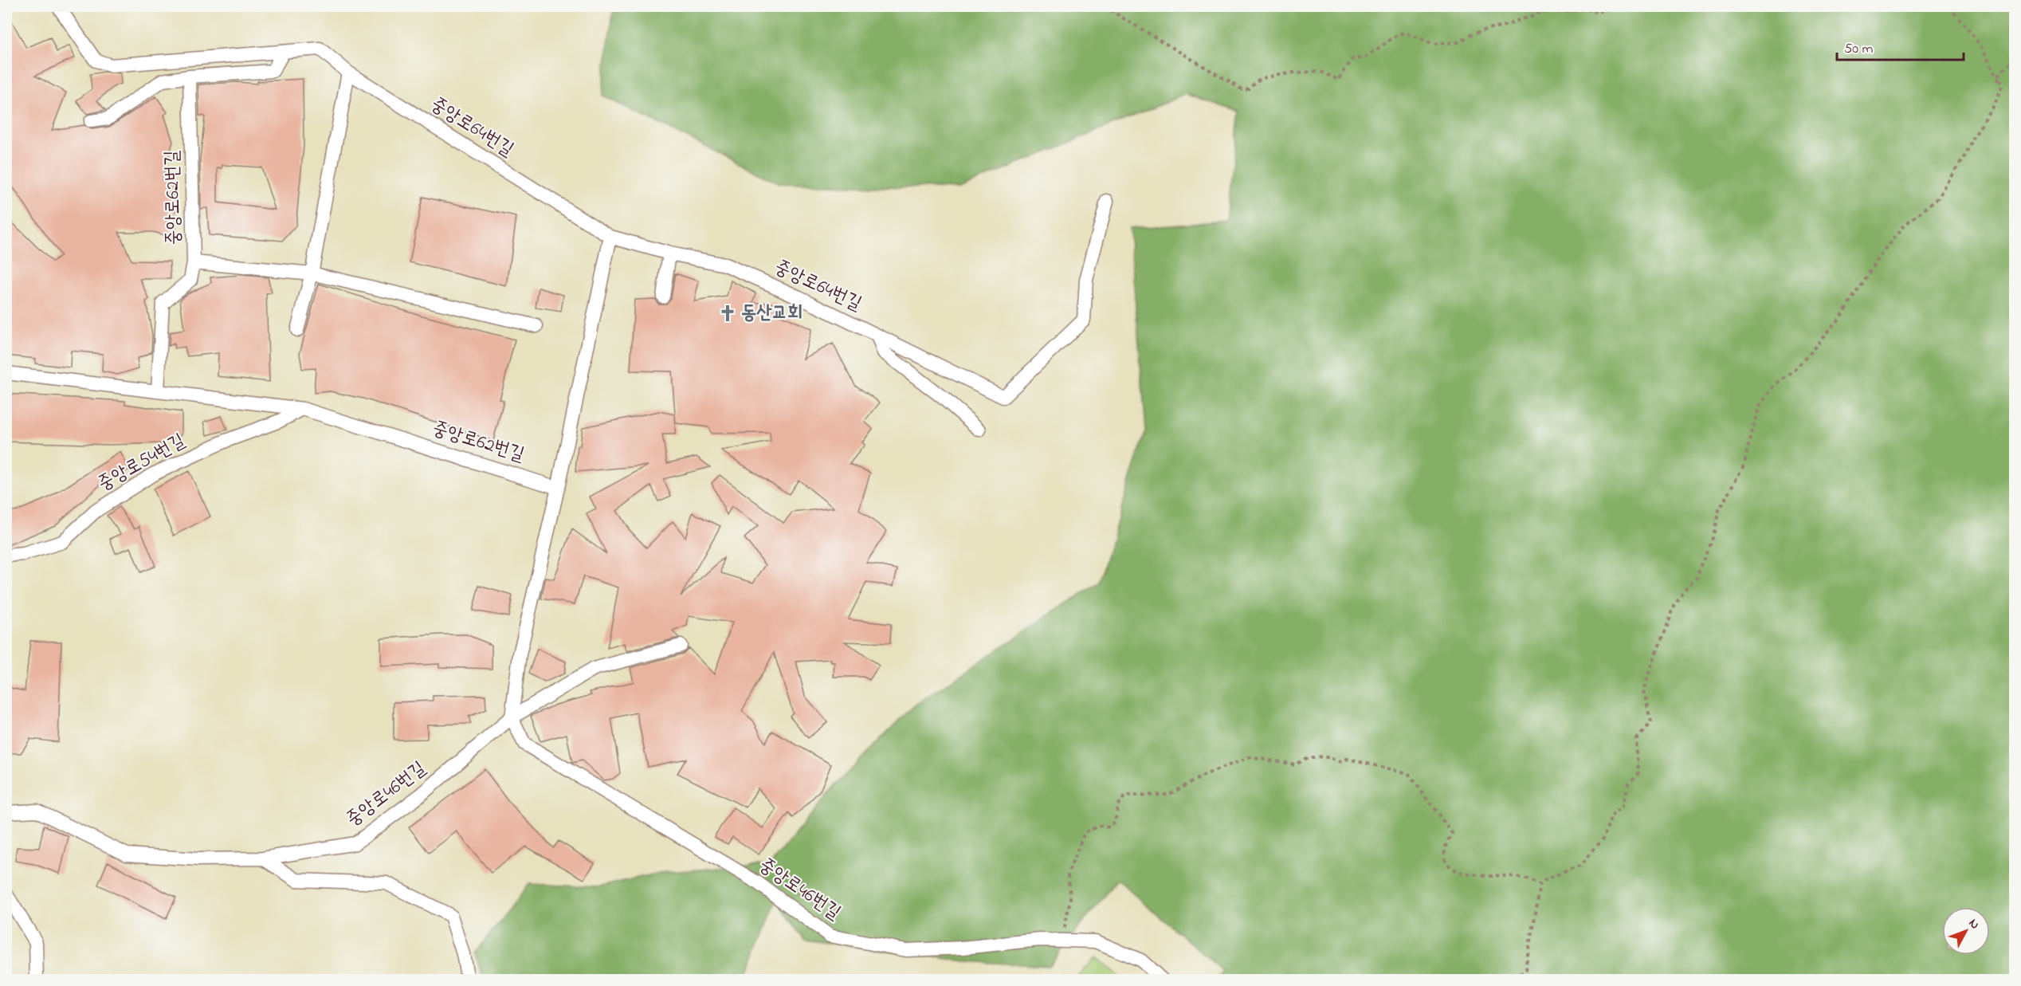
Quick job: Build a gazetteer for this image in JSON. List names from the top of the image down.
{
  "streets": {
    "street": [
      "중앙로64번길",
      "중앙로62번길",
      "중앙로54번길",
      "중앙로46번길"
    ]
  },
  "crossings": [
    ["중앙로62번길", "중앙로54번길"]
  ],
  "places": {
    "church": ["동산교회"]
  },
  "scale_bar": "50 m",
  "north": "top right"
}
